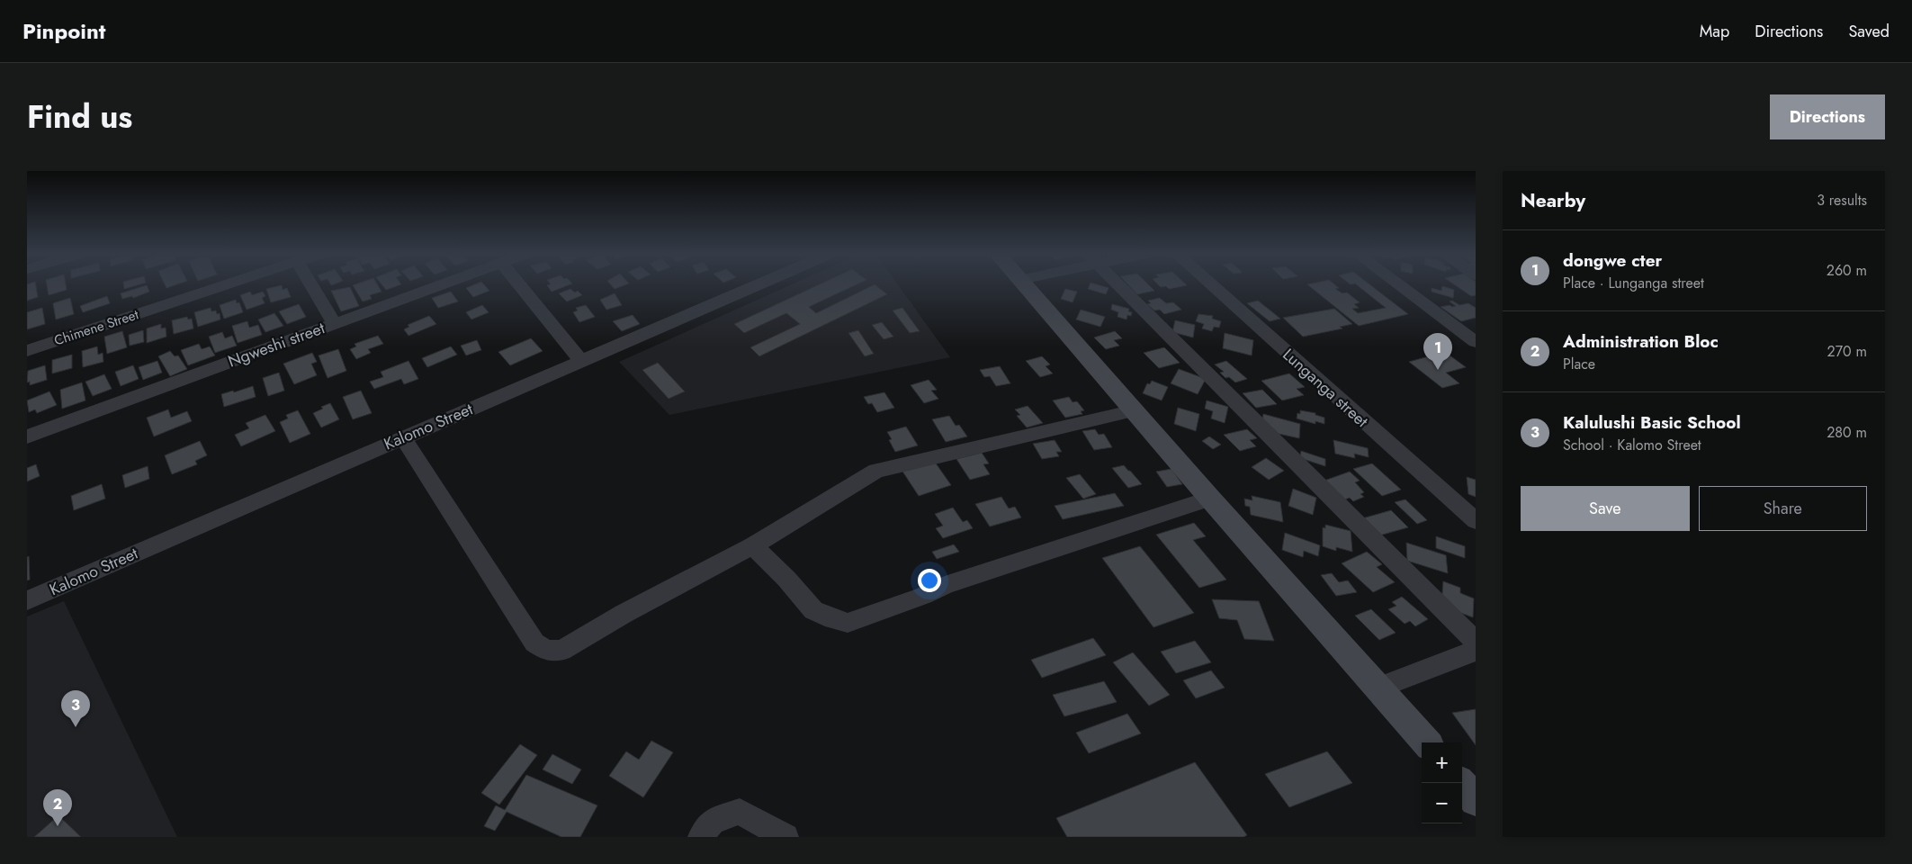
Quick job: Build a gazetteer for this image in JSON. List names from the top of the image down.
{
  "streets": {
    "street": [
      "Chimene Street",
      "Ngweshi street",
      "Lunganga street",
      "Kalomo Street"
    ]
  },
  "page": {
    "header": "Pinpoint",
    "nav": ["Map", "Directions", "Saved"],
    "title": "Find us",
    "buttons": [
      "Directions",
      ["Save", "Share"]
    ],
    "heading": ["Nearby", "3 results"],
    "list": [
      {
        "mark": "1",
        "name": "dongwe cter",
        "note": "Place · Lunganga street",
        "value": "260 m"
      },
      {
        "mark": "2",
        "name": "Administration Bloc",
        "note": "Place",
        "value": "270 m"
      },
      {
        "mark": "3",
        "name": "Kalulushi Basic School",
        "note": "School · Kalomo Street",
        "value": "280 m"
      }
    ],
    "pins": ["1", "3", "2"],
    "map_buttons": ["+", "−"]
  }
}
